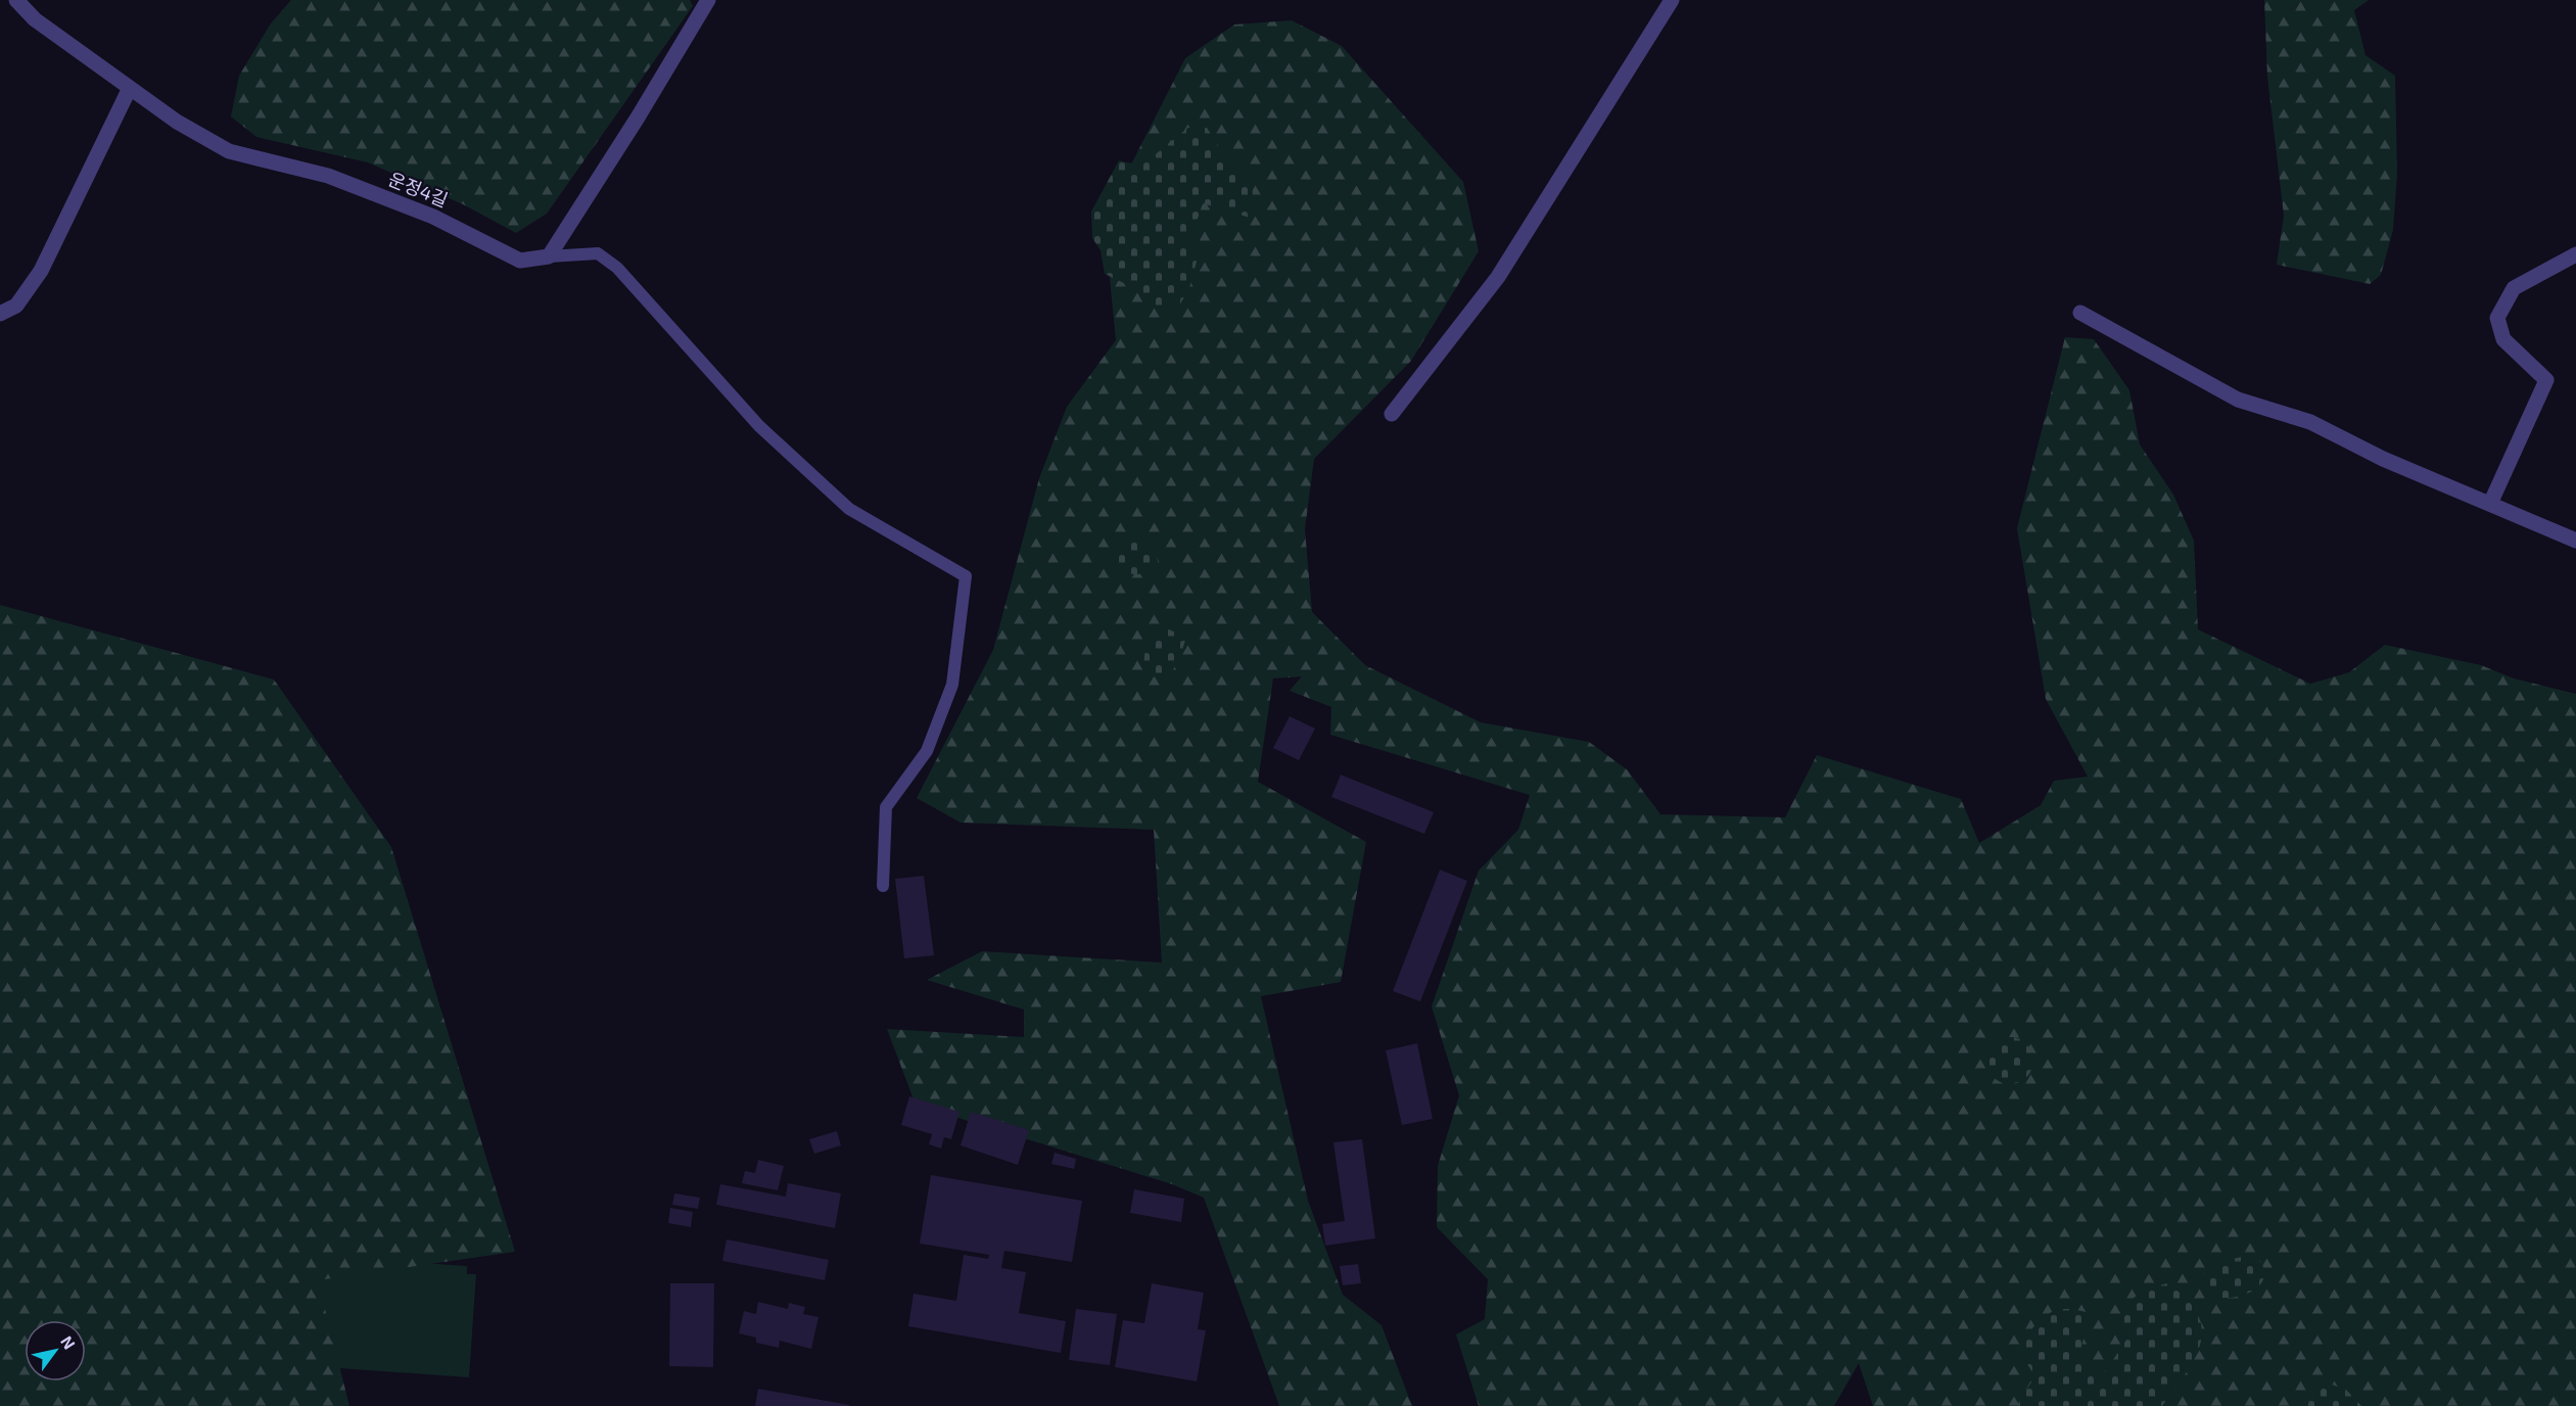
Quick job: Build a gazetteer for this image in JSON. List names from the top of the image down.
{
  "streets": {
    "street": ["운정4길"]
  },
  "north": "top right"
}
